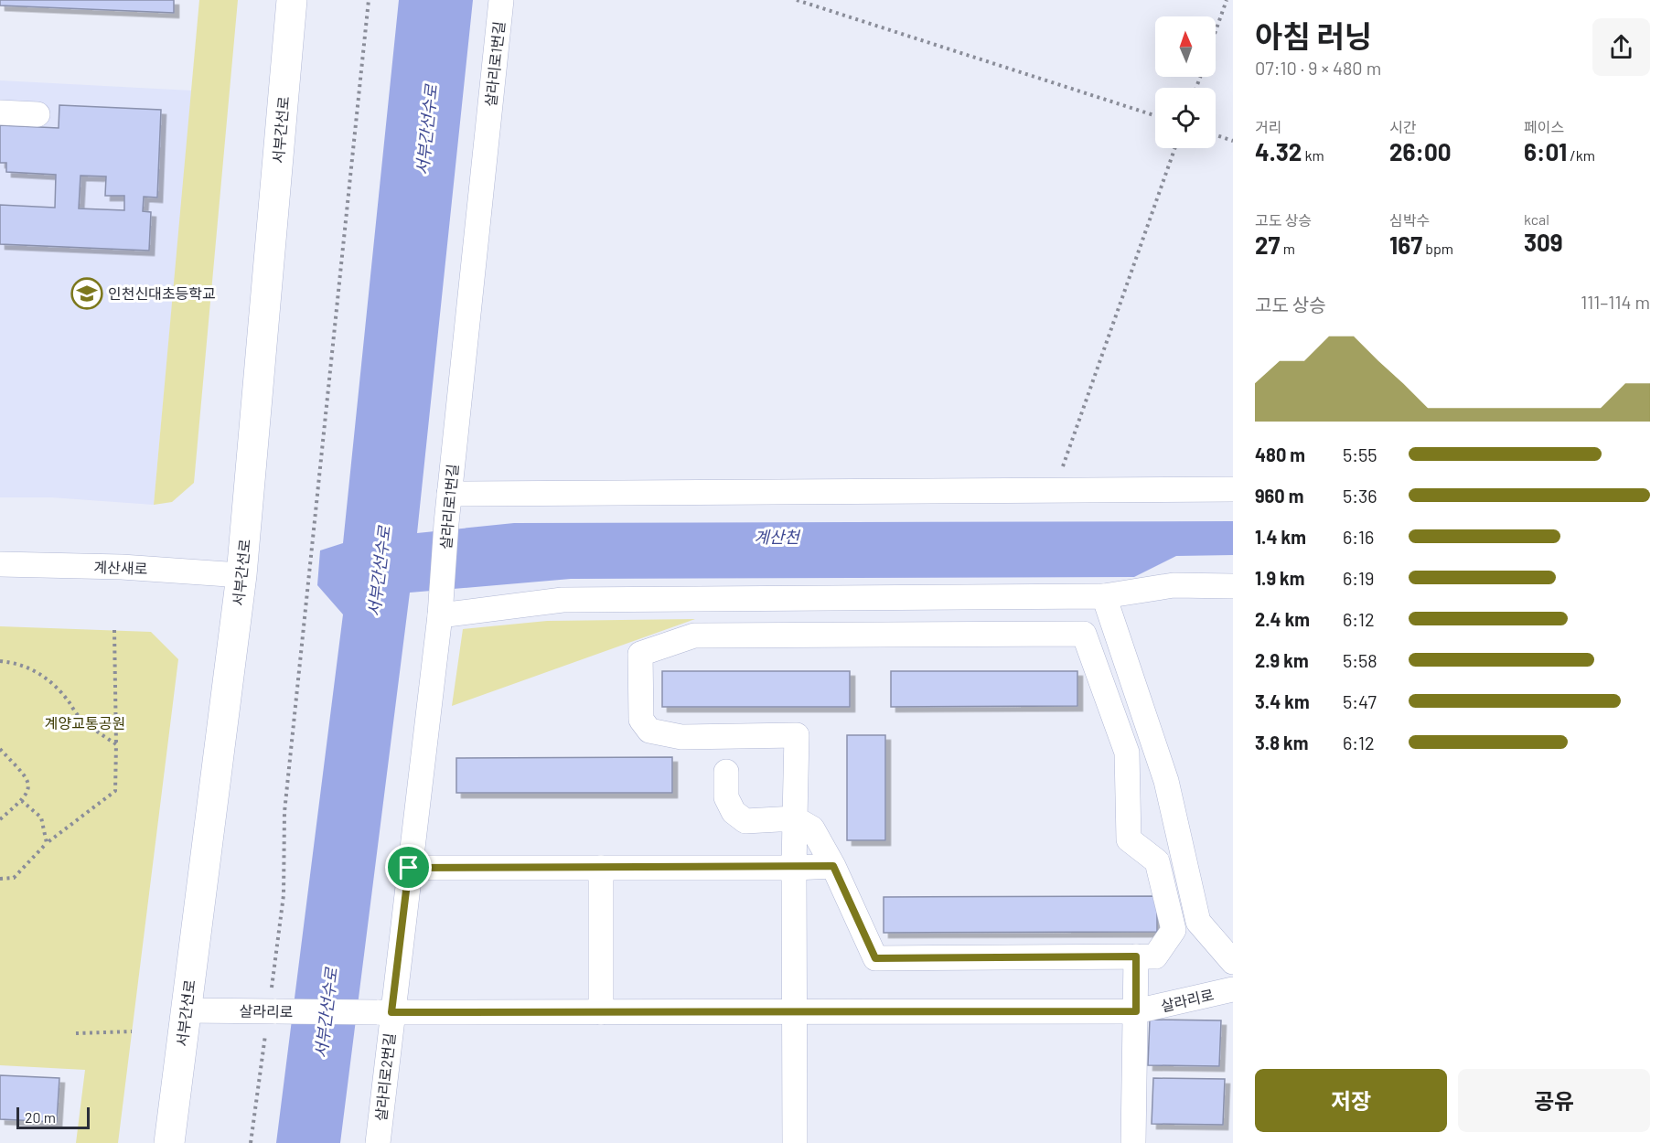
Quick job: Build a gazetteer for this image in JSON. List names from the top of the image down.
{
  "streets": {
    "main road": ["서부간선로"],
    "street": [
      "살라리로1번길",
      "계산새로",
      "살라리로",
      "살라리로2번길"
    ]
  },
  "crossings": [
    ["살라리로1번길", "살라리로"],
    ["살라리로1번길", "살라리로2번길"],
    ["서부간선로", "계산새로"],
    ["서부간선로", "살라리로"],
    ["살라리로", "살라리로2번길"]
  ],
  "water": ["서부간선수로", "계산천"],
  "parks": ["계양교통공원"],
  "places": {
    "school or university": ["인천신대초등학교"]
  },
  "scale_bar": "20 m",
  "north": "top",
  "page": {
    "heading": ["아침 러닝", "07:10 · 9 × 480 m"],
    "stats": [
      ["거리", "4.32 km"],
      ["시간", "26:00"],
      ["페이스", "6:01 /km"],
      ["고도 상승", "27 m"],
      ["심박수", "167 bpm"],
      ["kcal", "309"]
    ],
    "chart": ["고도 상승", "111–114 m"],
    "list": [
      {
        "name": "480 m",
        "note": "5:55"
      },
      {
        "name": "960 m",
        "note": "5:36"
      },
      {
        "name": "1.4 km",
        "note": "6:16"
      },
      {
        "name": "1.9 km",
        "note": "6:19"
      },
      {
        "name": "2.4 km",
        "note": "6:12"
      },
      {
        "name": "2.9 km",
        "note": "5:58"
      },
      {
        "name": "3.4 km",
        "note": "5:47"
      },
      {
        "name": "3.8 km",
        "note": "6:12"
      }
    ],
    "buttons": ["저장", "공유"],
    "scale": "20 m"
  }
}
